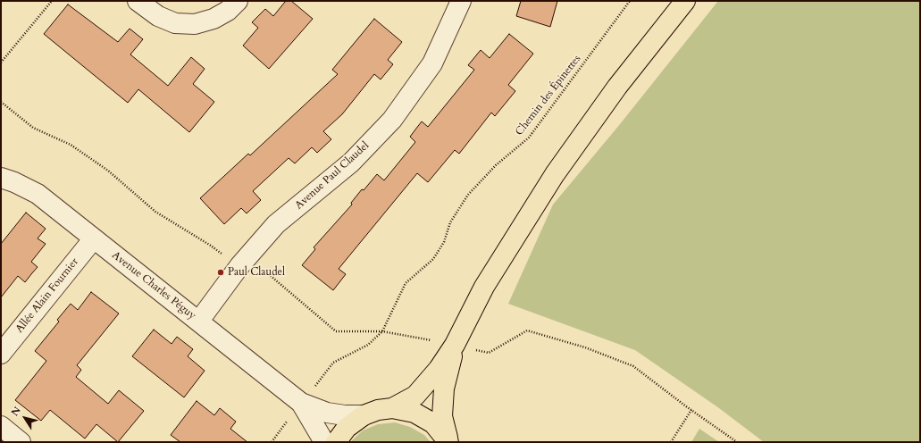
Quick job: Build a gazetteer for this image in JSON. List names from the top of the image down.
{
  "streets": {
    "street": ["Avenue Paul Claudel", "Avenue Charles Péguy", "Allée Alain Fournier"],
    "path": ["Chemin des Épinettes"]
  },
  "crossings": [
    ["Chemin des Épinettes", "Avenue Charles Péguy"],
    ["Avenue Paul Claudel", "Avenue Charles Péguy"],
    ["Avenue Charles Péguy", "Allée Alain Fournier"]
  ],
  "places": ["Paul Claudel"],
  "north": "top left"
}
